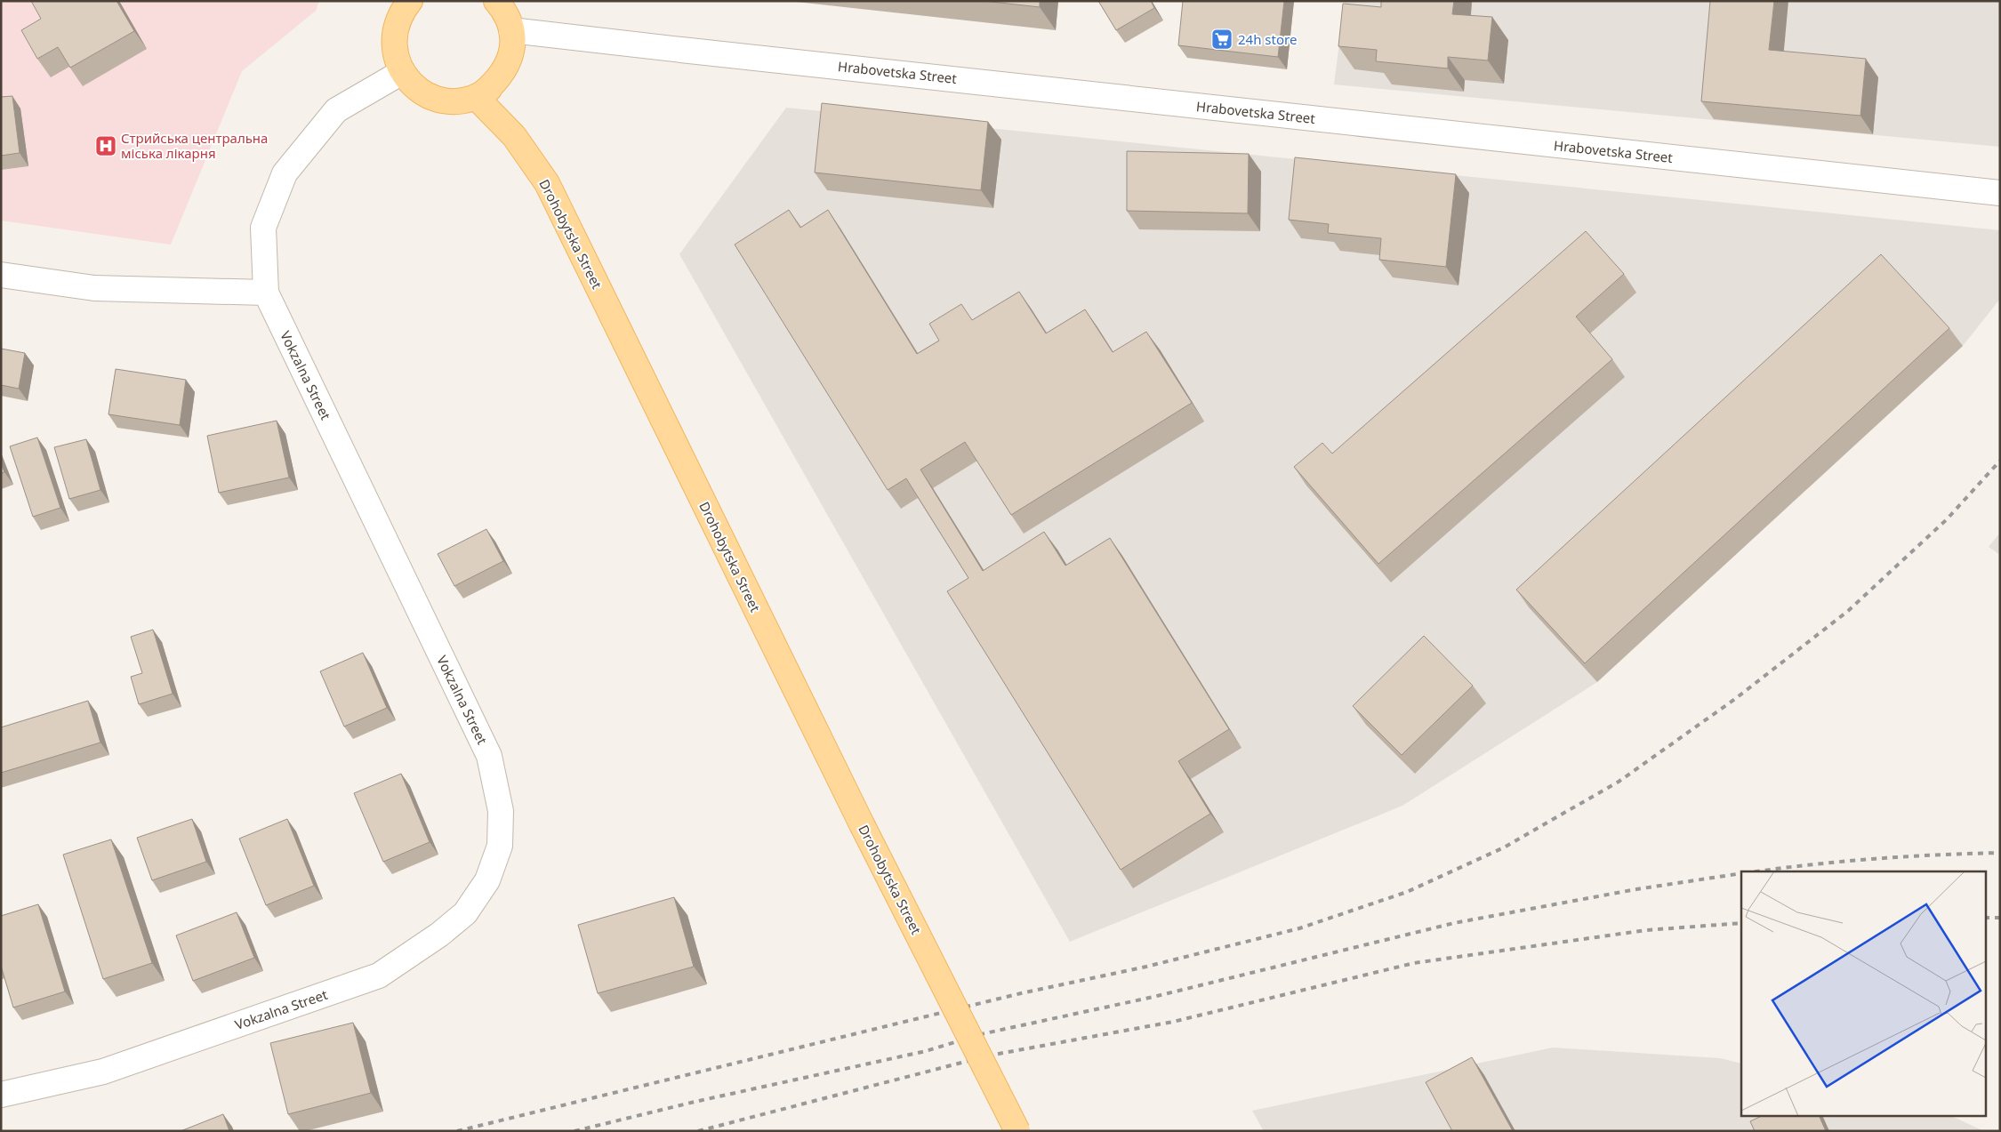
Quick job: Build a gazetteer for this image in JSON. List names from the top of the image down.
{
  "streets": {
    "main road": ["Drohobytska Street"],
    "street": ["Hrabovetska Street", "Vokzalna Street"]
  },
  "places": {
    "supermarket": ["24h store"],
    "hospital": ["Стрийська центральна міська лікарня"]
  }
}
